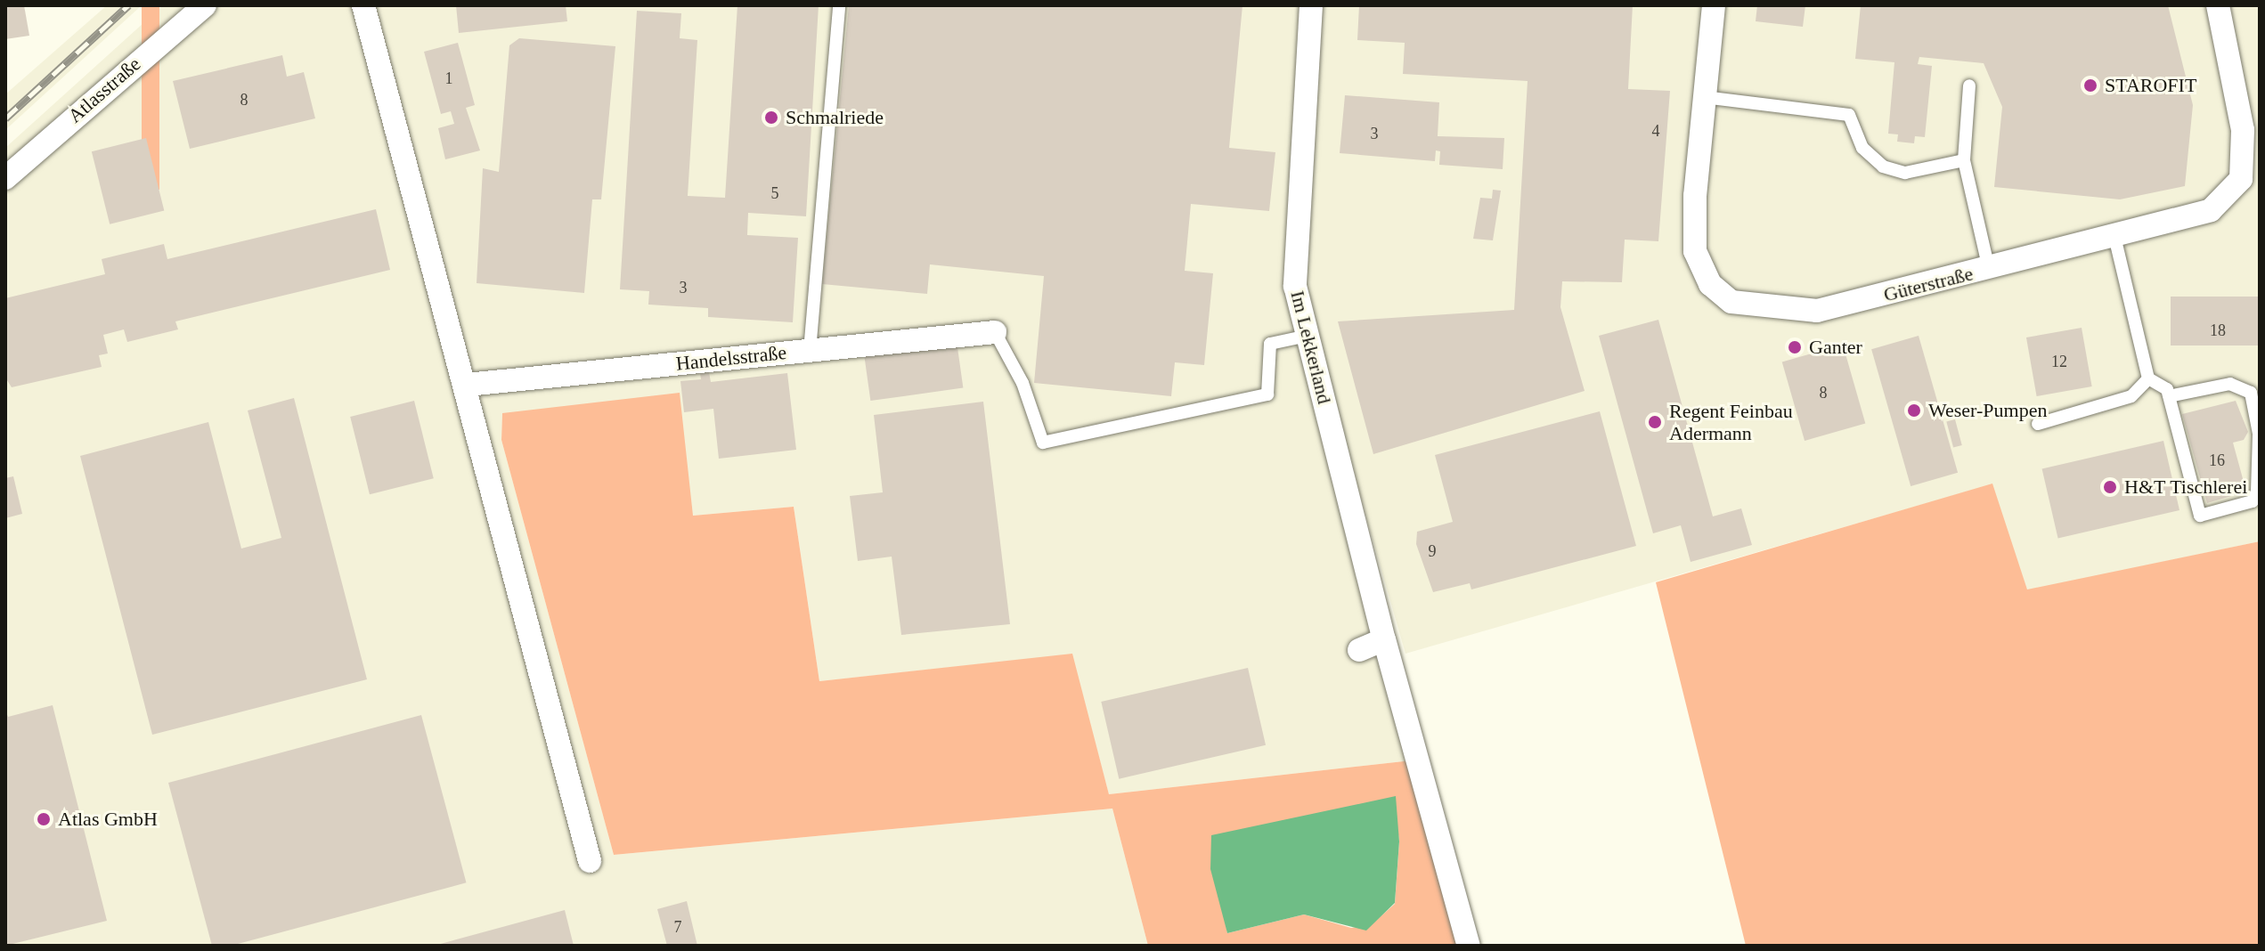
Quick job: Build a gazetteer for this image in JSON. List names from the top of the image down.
{
  "streets": {
    "street": [
      "Atlasstraße",
      "Güterstraße",
      "Im Lekkerland",
      "Handelsstraße"
    ]
  },
  "places": [
    "STAROFIT",
    "Schmalriede",
    "Ganter",
    "Weser-Pumpen",
    "Regent Feinbau Adermann",
    "H&T Tischlerei",
    "Atlas GmbH"
  ],
  "house_numbers": [
    "1",
    "8",
    "4",
    "3",
    "5",
    "3",
    "18",
    "12",
    "8",
    "16",
    "9",
    "7"
  ]
}
